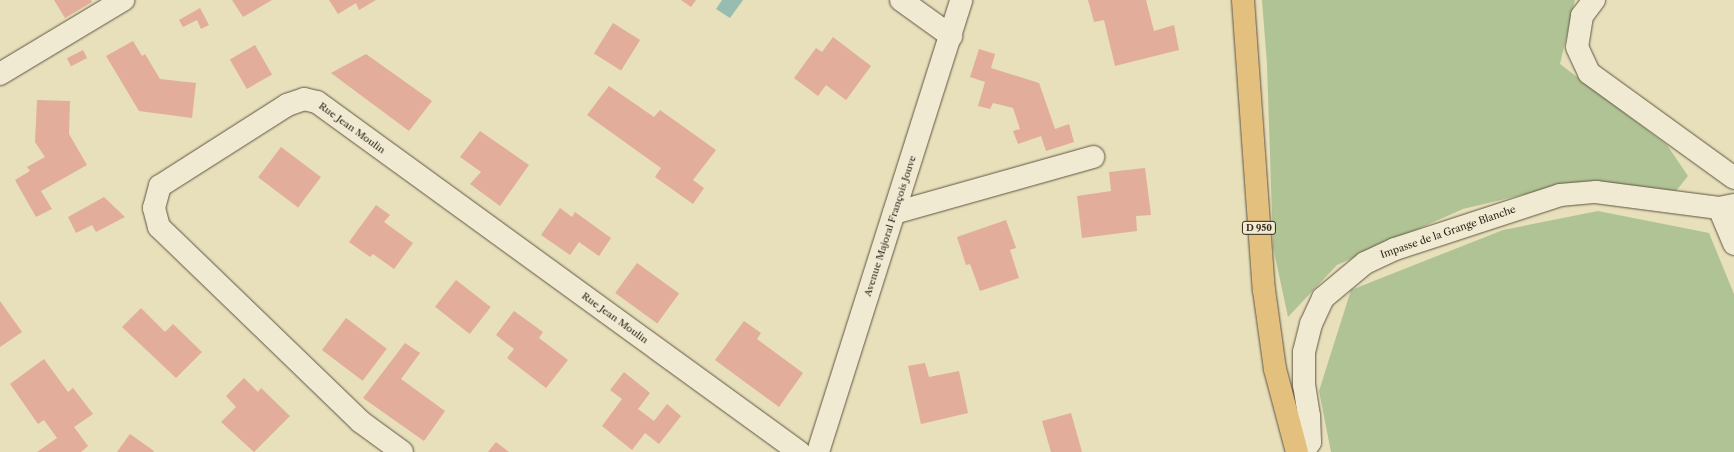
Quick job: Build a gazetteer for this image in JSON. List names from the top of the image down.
{
  "streets": {
    "main road": ["D 950"],
    "street": ["Rue Jean Moulin", "Avenue Majoral François Jouve", "Impasse de la Grange Blanche"]
  }
}
